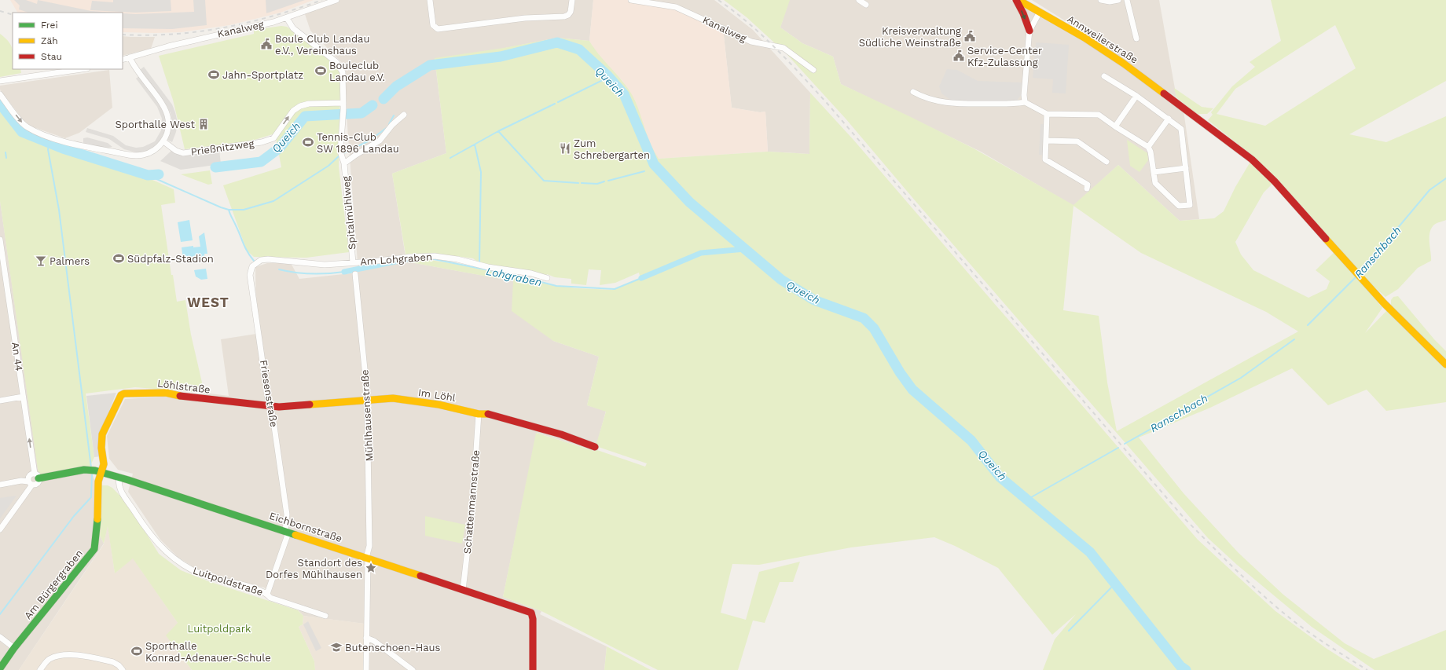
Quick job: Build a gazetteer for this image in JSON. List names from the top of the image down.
{
  "streets": {
    "street": [
      "Kanalweg",
      "Annweilerstraße",
      "Prießnitzweg",
      "Spitalmühlweg",
      "Am Lohgraben",
      "An 44",
      "Löhlstraße",
      "Friesenstraße",
      "Im Löhl",
      "Mühlhausenstraße",
      "Schattenmannstraße",
      "Eichbornstraße",
      "Luitpoldstraße",
      "Am Bürgergraben"
    ]
  },
  "crossings": [
    ["Kanalweg", "Spitalmühlweg"],
    ["Prießnitzweg", "Spitalmühlweg"],
    ["Spitalmühlweg", "Am Lohgraben"],
    ["Am Lohgraben", "Friesenstraße"],
    ["An 44", "Eichbornstraße"],
    ["Löhlstraße", "Friesenstraße"],
    ["Löhlstraße", "Im Löhl"],
    ["Löhlstraße", "Eichbornstraße"],
    ["Löhlstraße", "Am Bürgergraben"],
    ["Friesenstraße", "Im Löhl"],
    ["Friesenstraße", "Eichbornstraße"],
    ["Friesenstraße", "Luitpoldstraße"],
    ["Im Löhl", "Mühlhausenstraße"],
    ["Im Löhl", "Schattenmannstraße"],
    ["Mühlhausenstraße", "Eichbornstraße"],
    ["Schattenmannstraße", "Eichbornstraße"],
    ["Eichbornstraße", "Luitpoldstraße"],
    ["Eichbornstraße", "Am Bürgergraben"]
  ],
  "one_way": ["Prießnitzweg"],
  "districts": ["WEST"],
  "water": ["Queich", "Ranschbach", "Lohgraben"],
  "parks": ["Luitpoldpark"],
  "places": {
    "public building": ["Kreisverwaltung Südliche Weinstraße", "Boule Club Landau e.V., Vereinshaus", "Service-Center Kfz-Zulassung"],
    "sports": [
      "Bouleclub Landau e.V.",
      "Jahn-Sportplatz",
      "Tennis-Club SW 1896 Landau",
      "Südpfalz-Stadion",
      "Sporthalle Konrad-Adenauer-Schule"
    ],
    "building": ["Sporthalle West"],
    "restaurant": ["Zum Schrebergarten"],
    "bar": ["Palmers"],
    "place": ["Standort des Dorfes Mühlhausen"],
    "school or university": ["Butenschoen-Haus"]
  },
  "legend": ["Frei", "Zäh", "Stau"]
}
